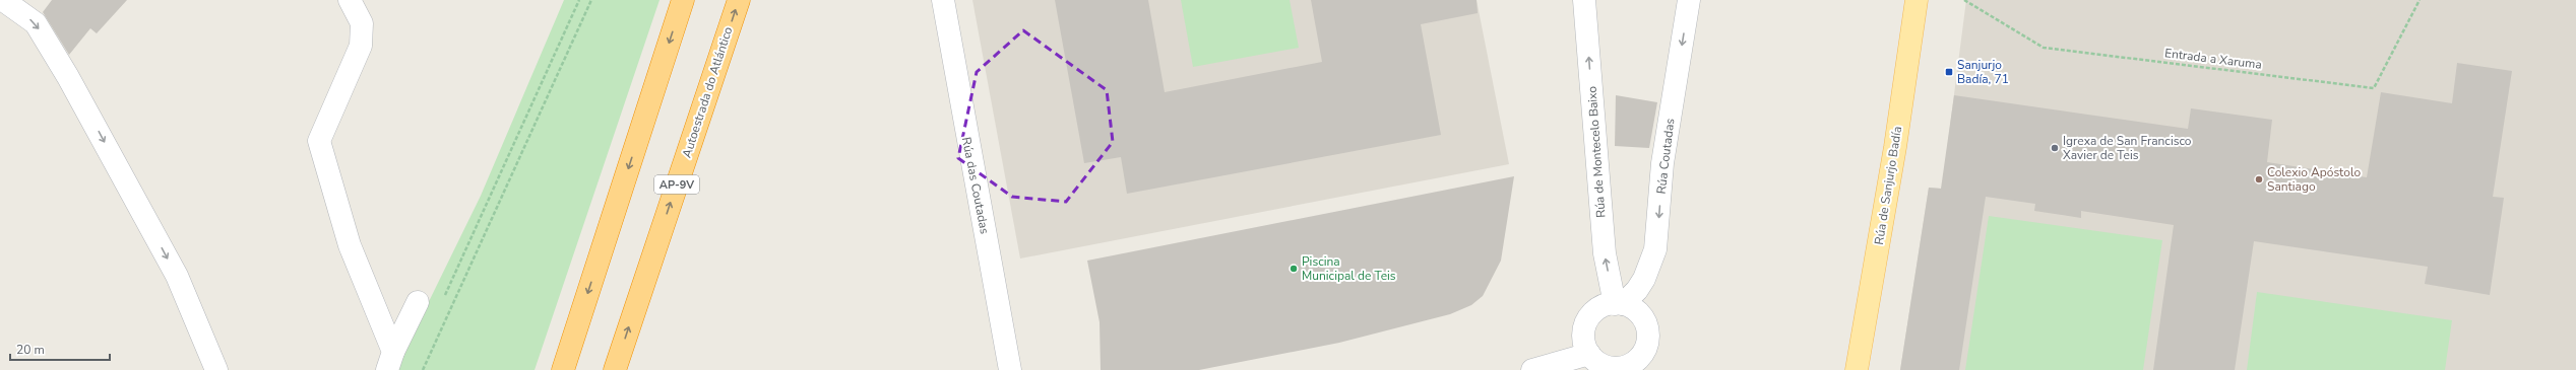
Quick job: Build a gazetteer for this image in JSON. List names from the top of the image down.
{
  "streets": {
    "highway": ["Autoestrada do Atlántico", "AP-9V"],
    "main road": ["Rúa de Sanjurjo Badía"],
    "street": ["Rúa de Montecelo Baixo", "Rúa Coutadas", "Rúa das Coutadas"],
    "path": ["Entrada a Xaruma"]
  },
  "crossings": [
    ["Rúa de Montecelo Baixo", "Rúa Coutadas"]
  ],
  "one_way": ["Rúa de Montecelo Baixo", "Rúa Coutadas"],
  "places": {
    "transit": ["Sanjurjo Badía, 71"],
    "other": ["Igrexa de San Francisco Xavier de Teis", "Colexio Apóstolo Santiago", "Piscina Municipal de Teis"]
  },
  "scale_bar": "20 m"
}
